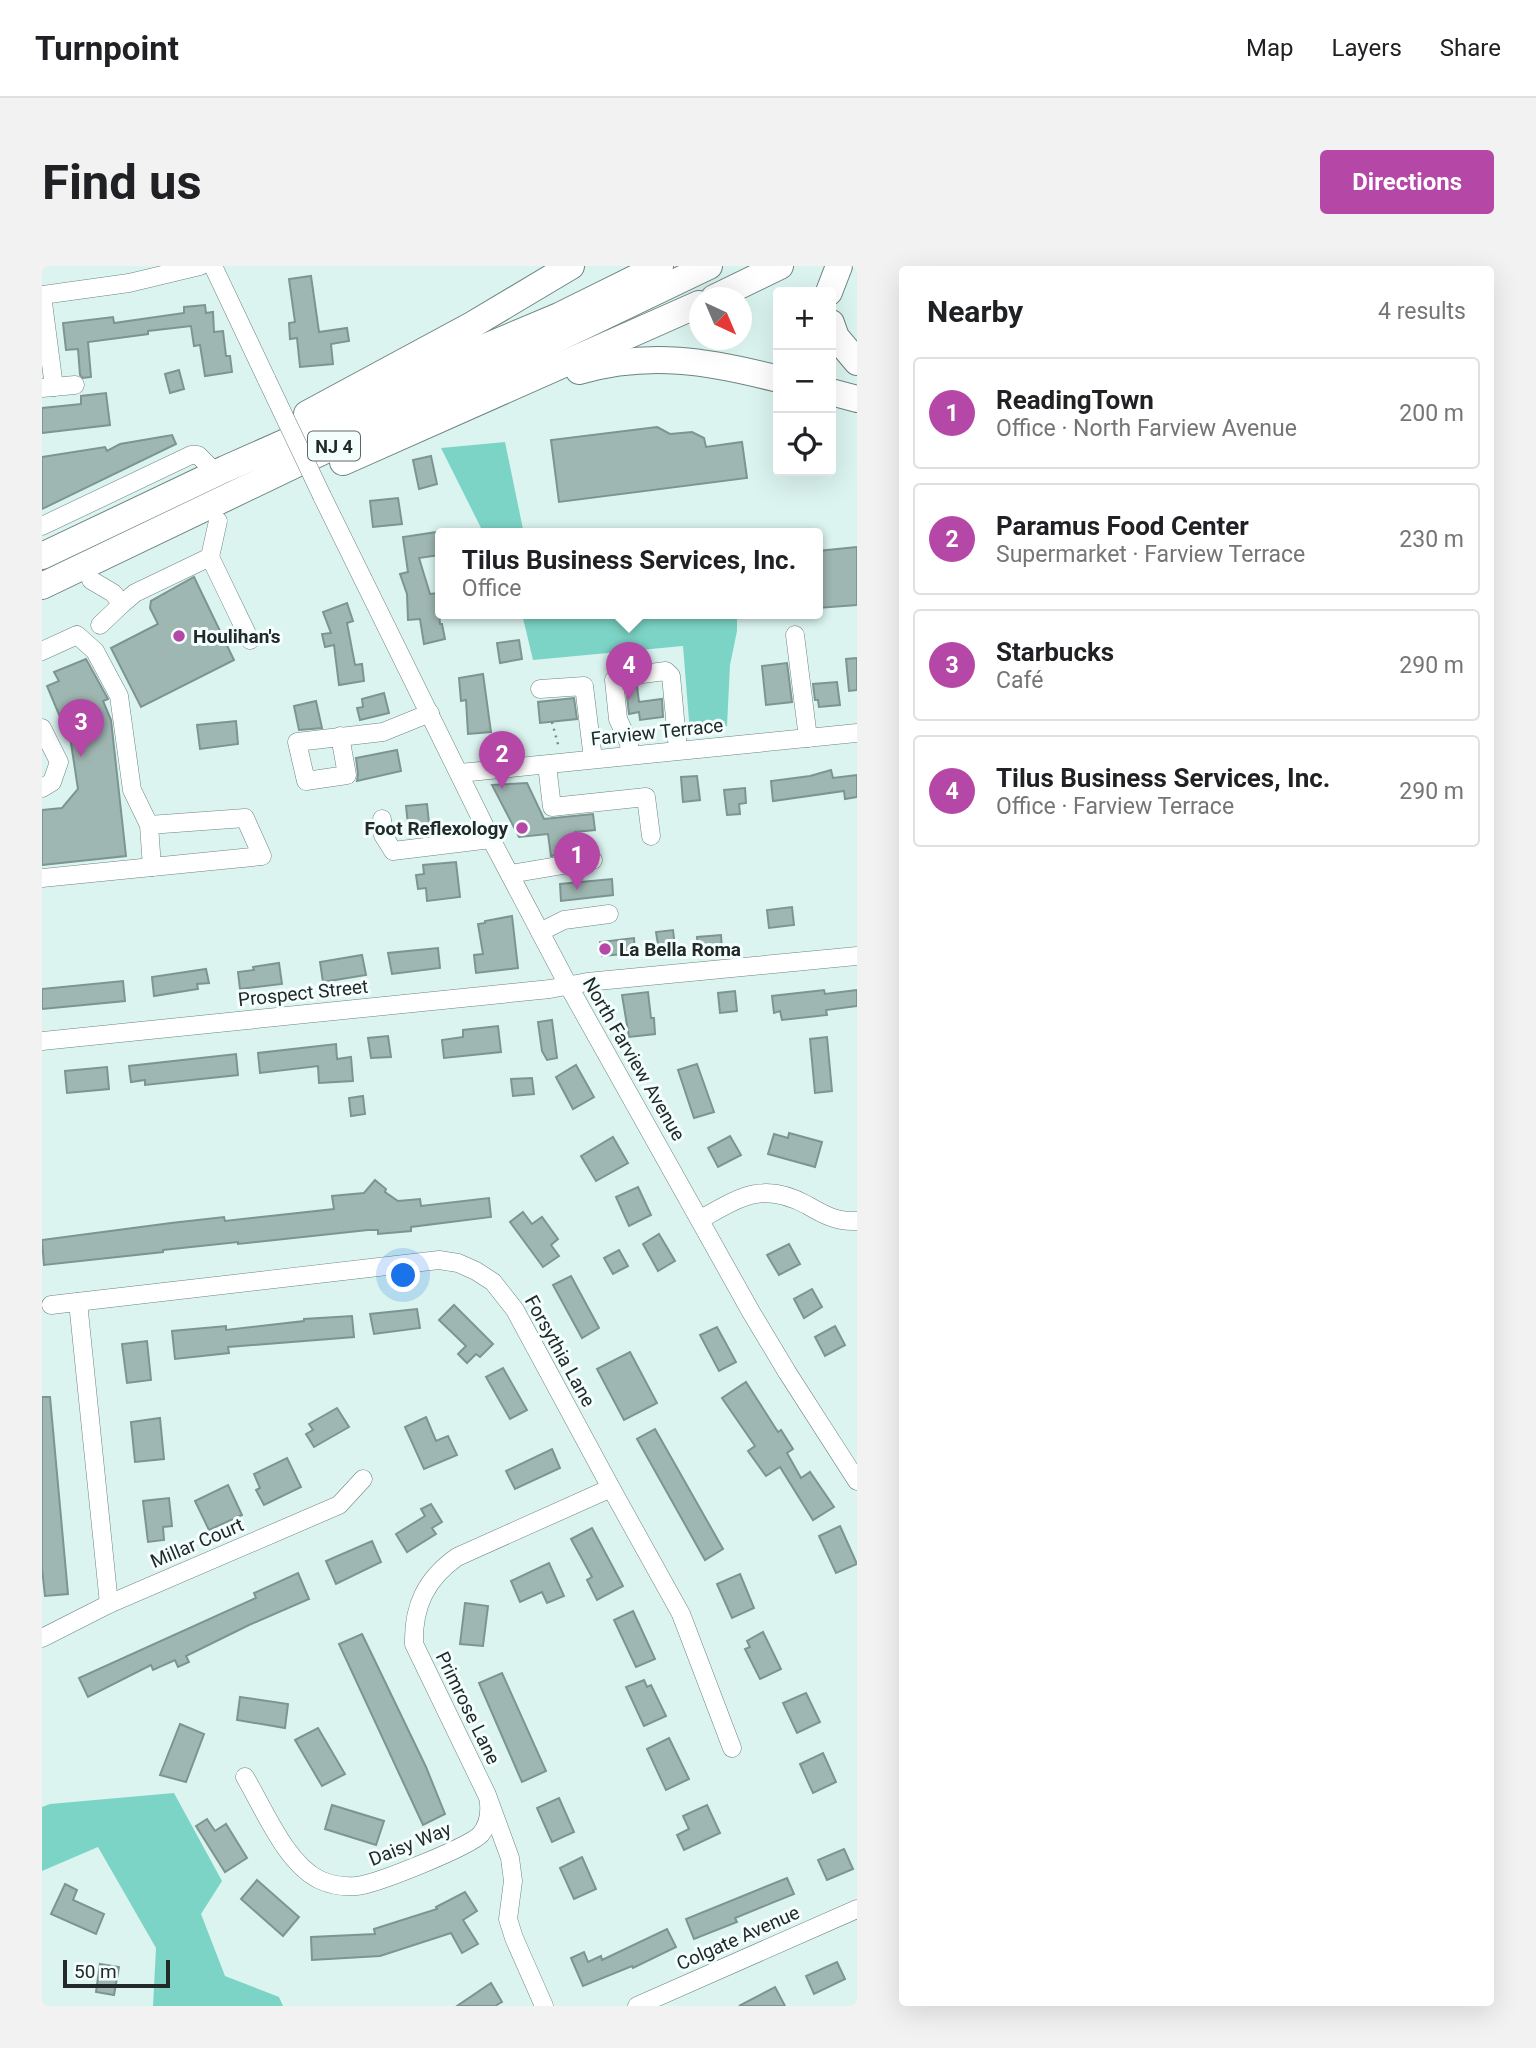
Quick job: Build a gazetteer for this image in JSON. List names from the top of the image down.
{
  "streets": {
    "highway": ["NJ 4"],
    "street": [
      "Farview Terrace",
      "Prospect Street",
      "North Farview Avenue",
      "Forsythia Lane",
      "Millar Court",
      "Primrose Lane",
      "Daisy Way",
      "Colgate Avenue"
    ]
  },
  "crossings": [
    ["Farview Terrace", "North Farview Avenue"],
    ["Prospect Street", "North Farview Avenue"],
    ["Forsythia Lane", "Primrose Lane"],
    ["Primrose Lane", "Daisy Way"]
  ],
  "places": ["Houlihan's", "Foot Reflexology", "La Bella Roma"],
  "scale_bar": "50 m",
  "north": "bottom right",
  "page": {
    "header": "Turnpoint",
    "nav": ["Map", "Layers", "Share"],
    "buttons": "Directions",
    "title": "Find us",
    "heading": ["Nearby", "4 results"],
    "map_buttons": ["+", "−"],
    "list": [
      {
        "mark": "1",
        "name": "ReadingTown",
        "note": "Office · North Farview Avenue",
        "value": "200 m"
      },
      {
        "mark": "2",
        "name": "Paramus Food Center",
        "note": "Supermarket · Farview Terrace",
        "value": "230 m"
      },
      {
        "mark": "3",
        "name": "Starbucks",
        "note": "Café",
        "value": "290 m"
      },
      {
        "mark": "4",
        "name": "Tilus Business Services, Inc.",
        "note": "Office · Farview Terrace",
        "value": "290 m"
      }
    ],
    "popup": ["Tilus Business Services, Inc.", "Office"],
    "pins": [
      "4",
      "3",
      "2",
      "1"
    ],
    "scale": "50 m"
  }
}
